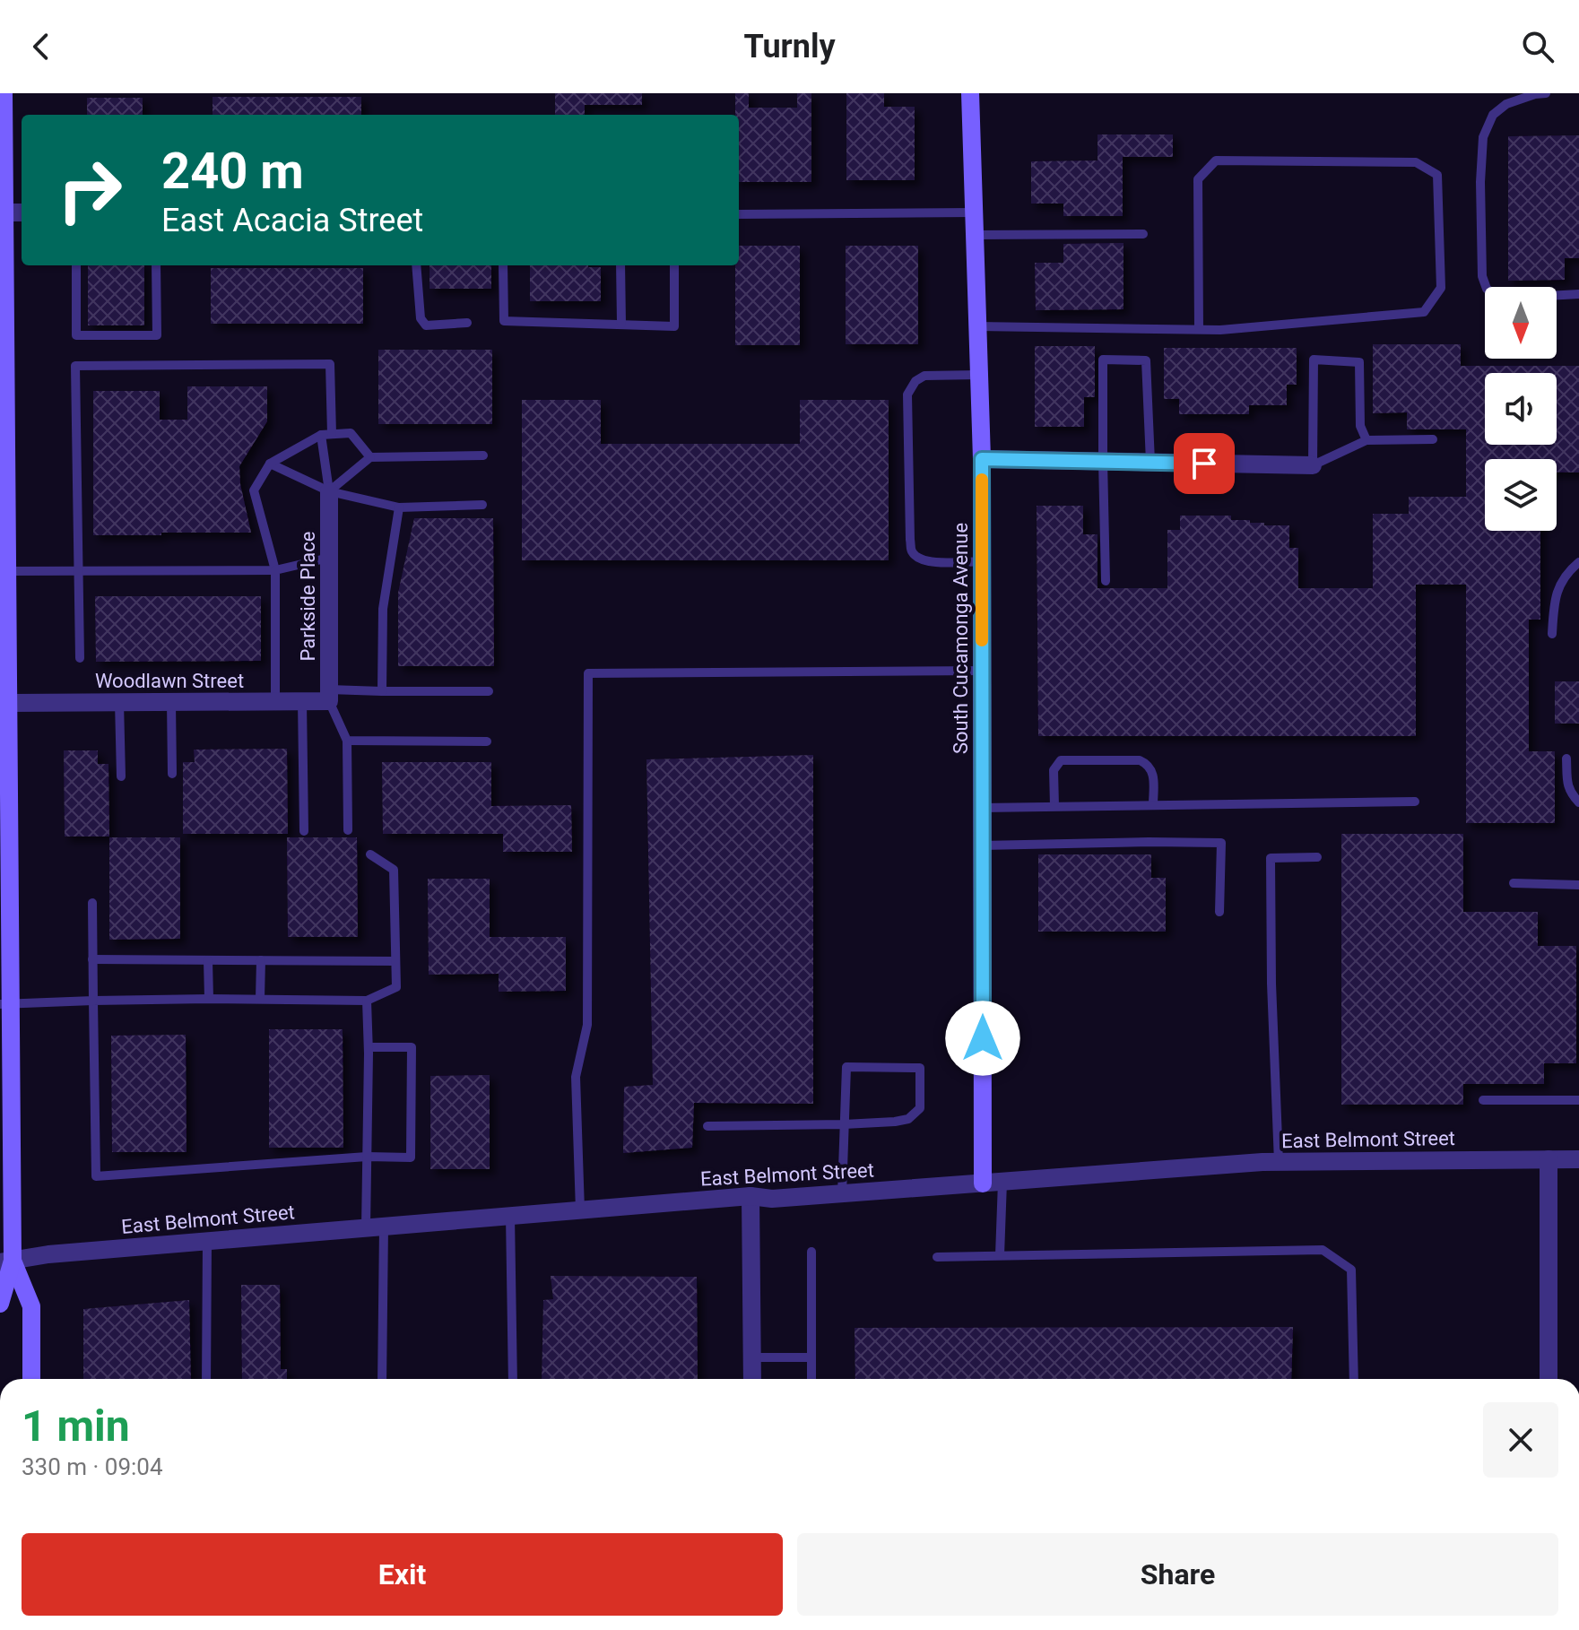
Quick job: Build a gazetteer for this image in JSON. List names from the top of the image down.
{
  "streets": {
    "main road": ["South Cucamonga Avenue"],
    "street": ["Parkside Place", "Woodlawn Street", "East Belmont Street"]
  },
  "crossings": [
    ["Parkside Place", "Woodlawn Street"],
    ["South Cucamonga Avenue", "East Belmont Street"]
  ],
  "north": "bottom",
  "page": {
    "header": "Turnly",
    "turn": ["240 m", "East Acacia Street"],
    "heading": ["1 min", "330 m · 09:04"],
    "buttons": ["Exit", "Share"]
  }
}
